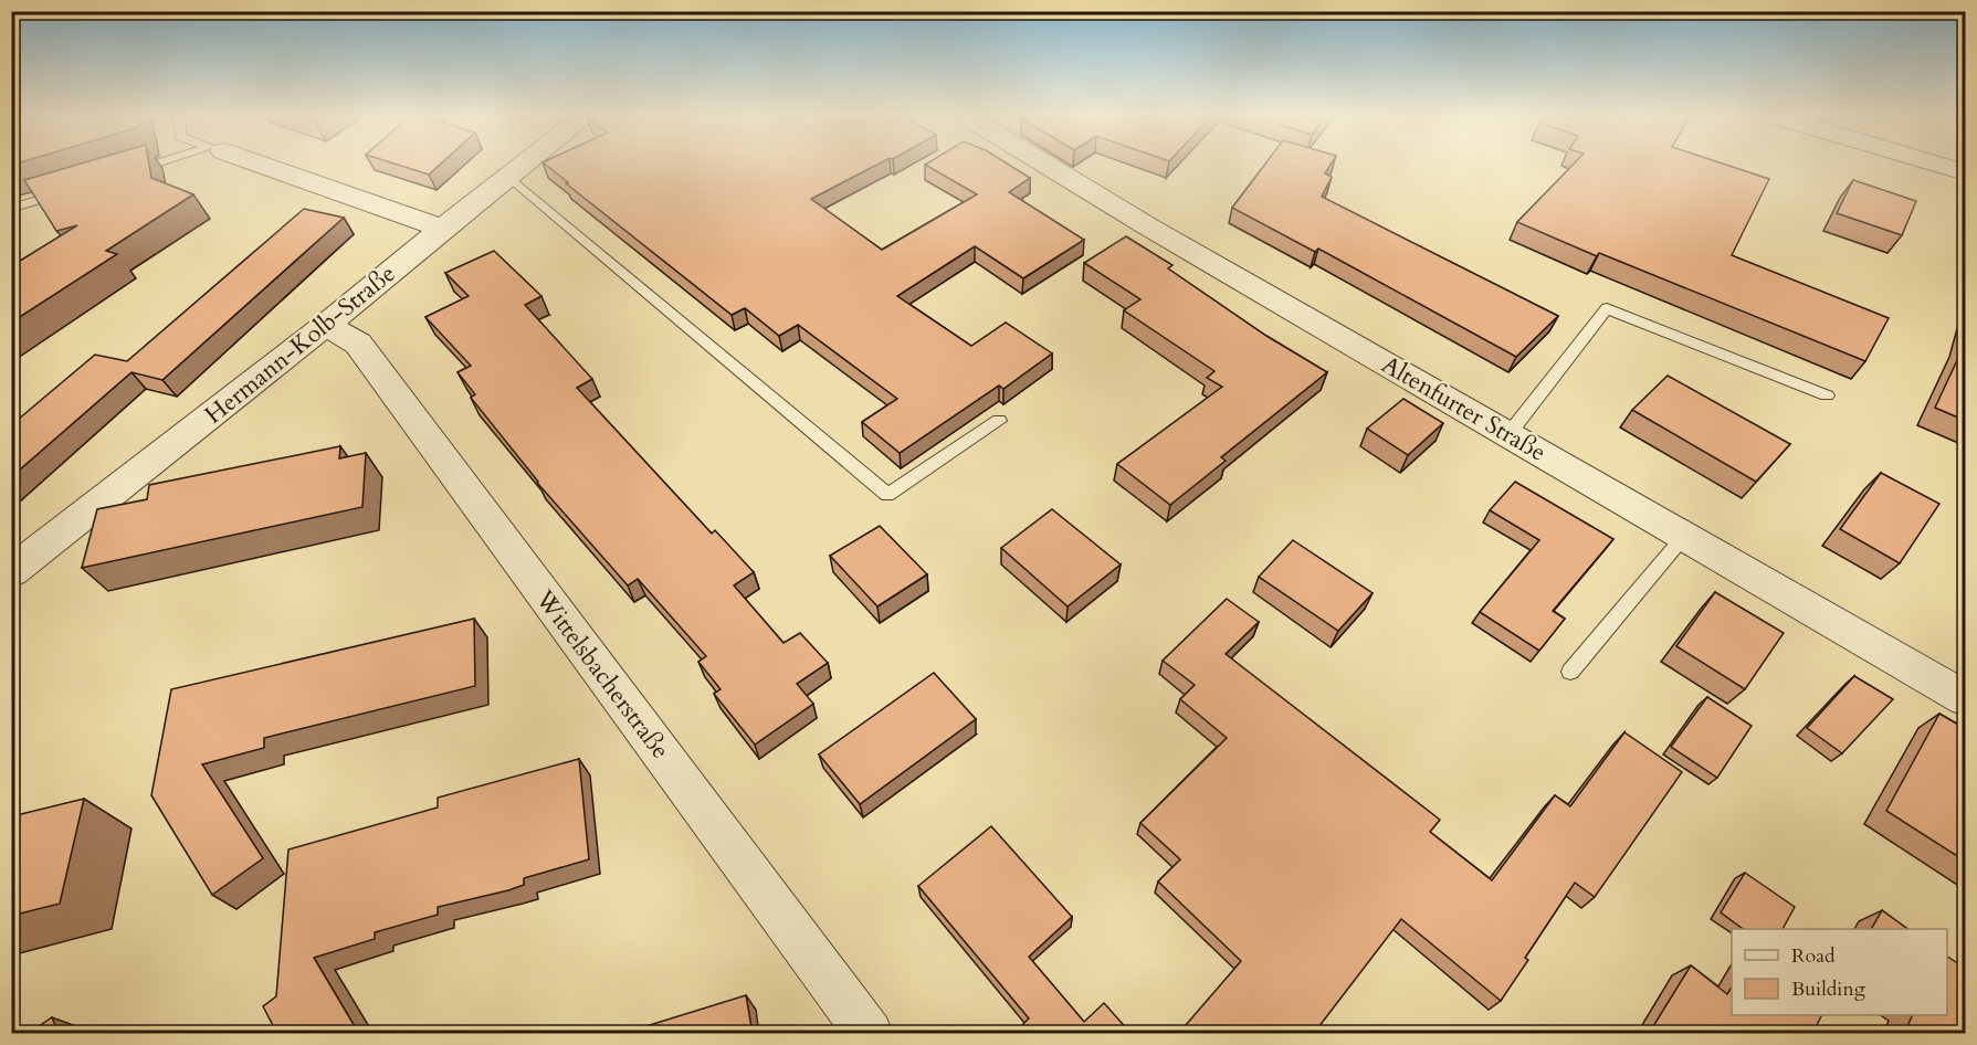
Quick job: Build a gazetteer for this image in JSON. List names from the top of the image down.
{
  "streets": {
    "street": ["Hermann-Kolb-Straße", "Altenfurter Straße", "Wittelsbacherstraße"]
  },
  "crossings": [
    ["Hermann-Kolb-Straße", "Wittelsbacherstraße"]
  ],
  "legend": ["Road", "Building"]
}
